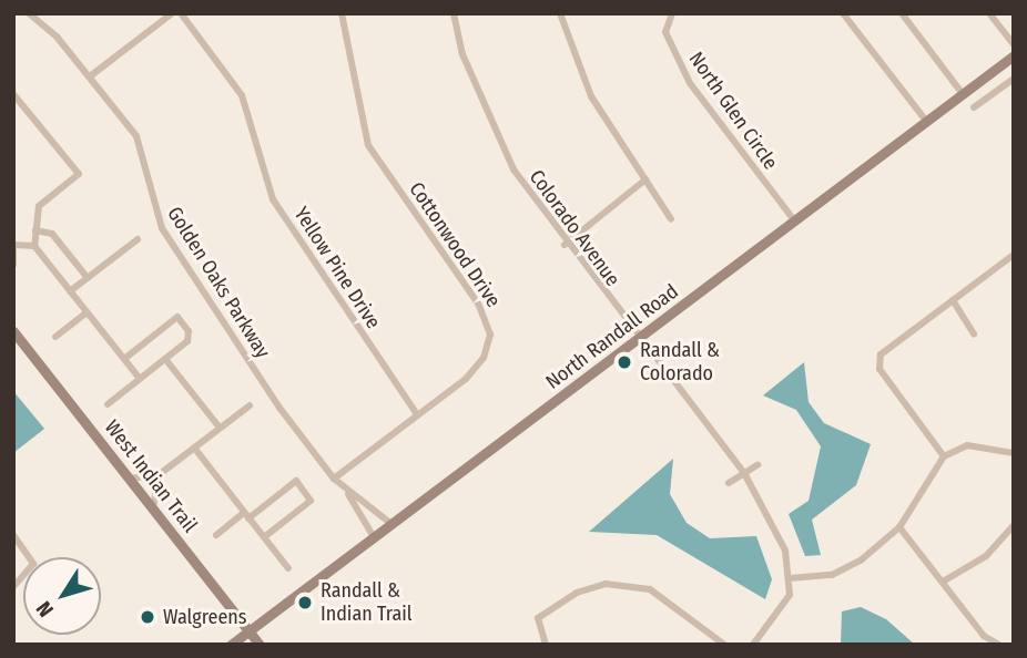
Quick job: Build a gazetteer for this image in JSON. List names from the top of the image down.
{
  "streets": {
    "main road": ["North Randall Road", "West Indian Trail"],
    "street": [
      "North Glen Circle",
      "Colorado Avenue",
      "Cottonwood Drive",
      "Yellow Pine Drive",
      "Golden Oaks Parkway"
    ]
  },
  "crossings": [
    ["North Glen Circle", "North Randall Road"],
    ["Colorado Avenue", "North Randall Road"],
    ["Cottonwood Drive", "Yellow Pine Drive"],
    ["Cottonwood Drive", "Golden Oaks Parkway"],
    ["Golden Oaks Parkway", "North Randall Road"],
    ["North Randall Road", "West Indian Trail"]
  ],
  "places": ["Randall & Colorado", "Randall & Indian Trail", "Walgreens"],
  "north": "bottom left"
}
